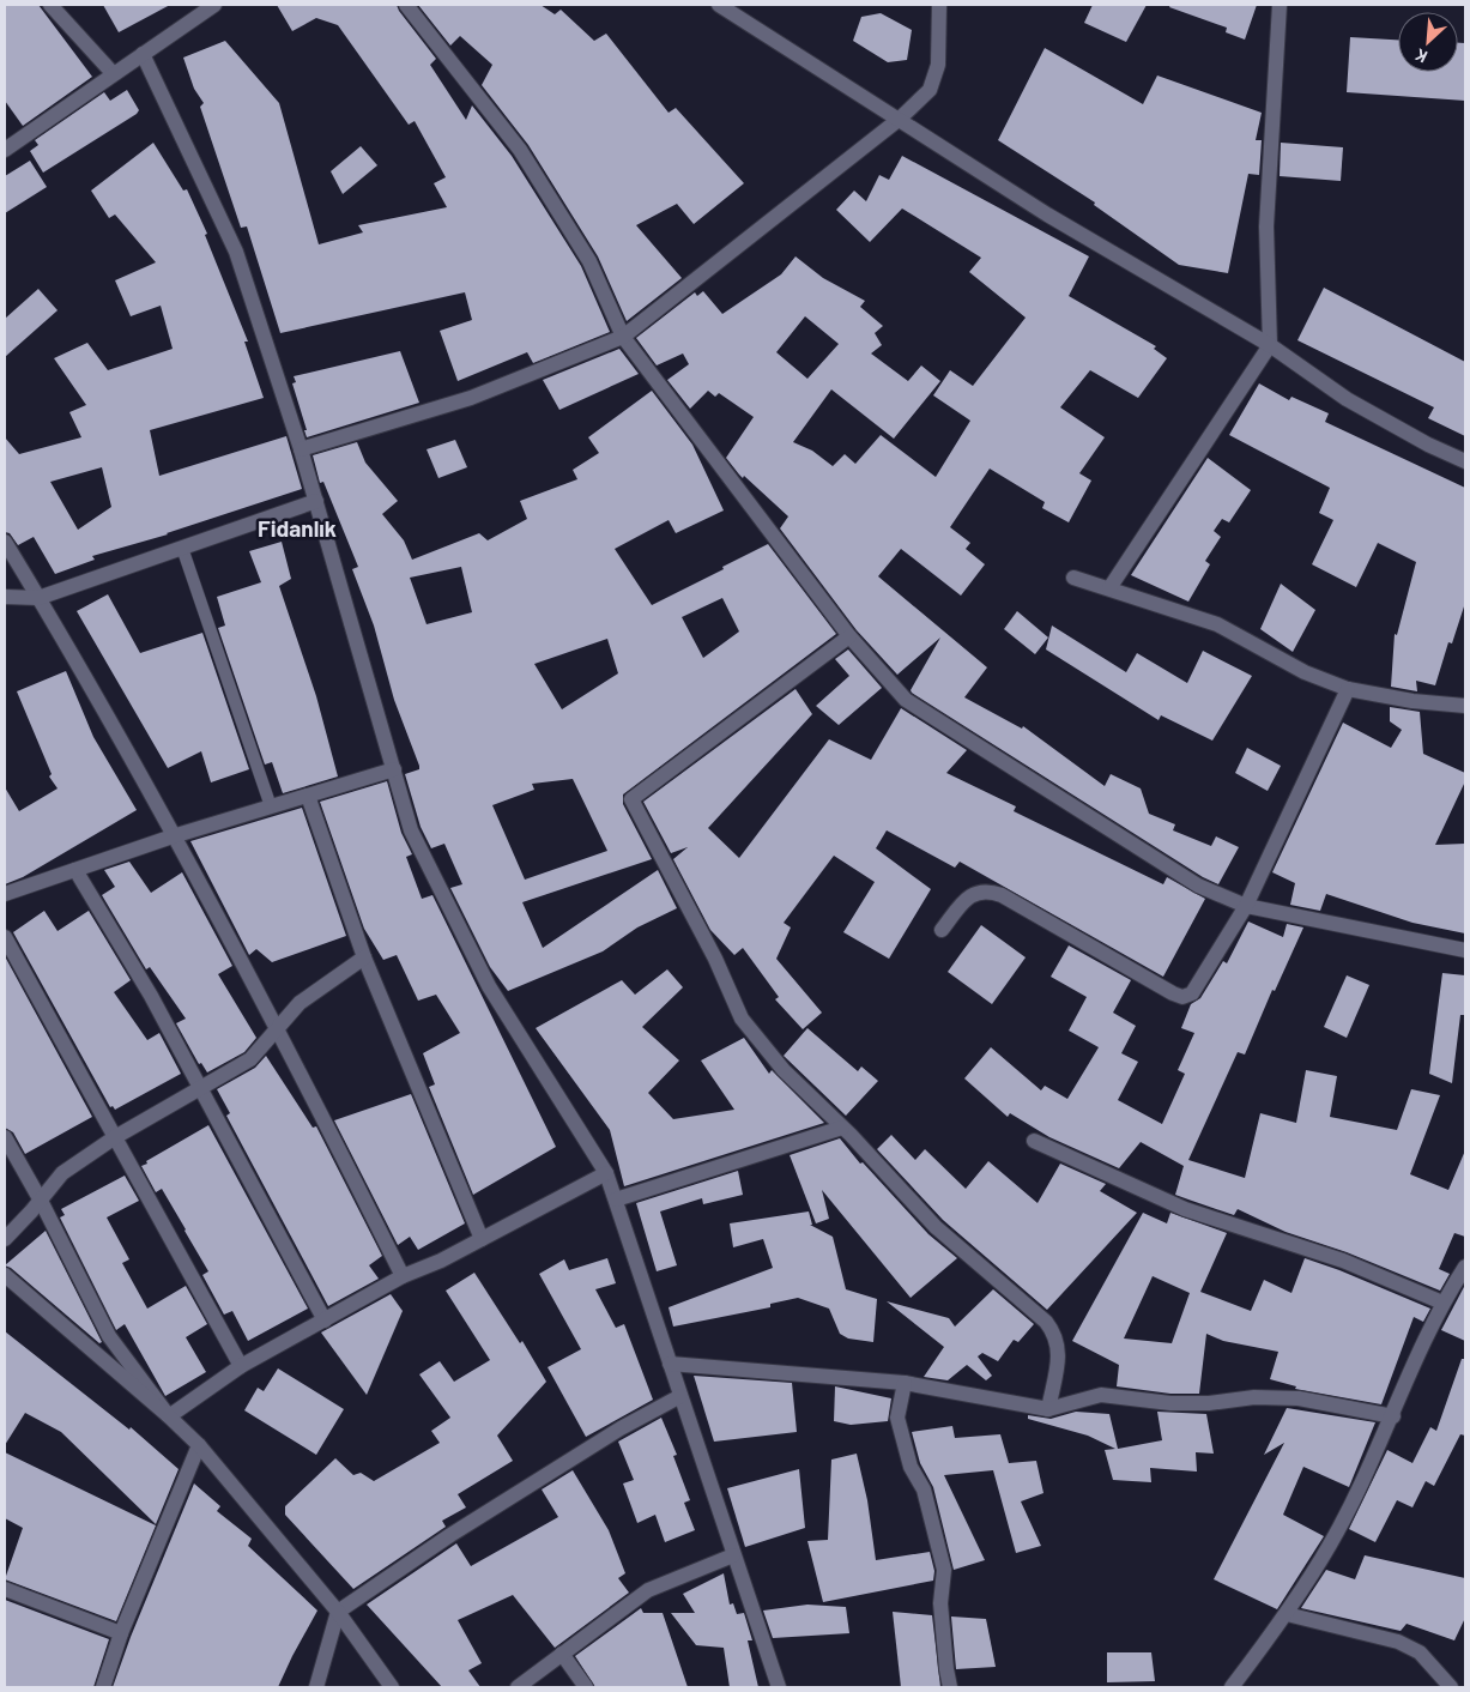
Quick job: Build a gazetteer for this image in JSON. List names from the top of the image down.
{
  "districts": ["Fidanlık"],
  "north": "bottom left"
}
